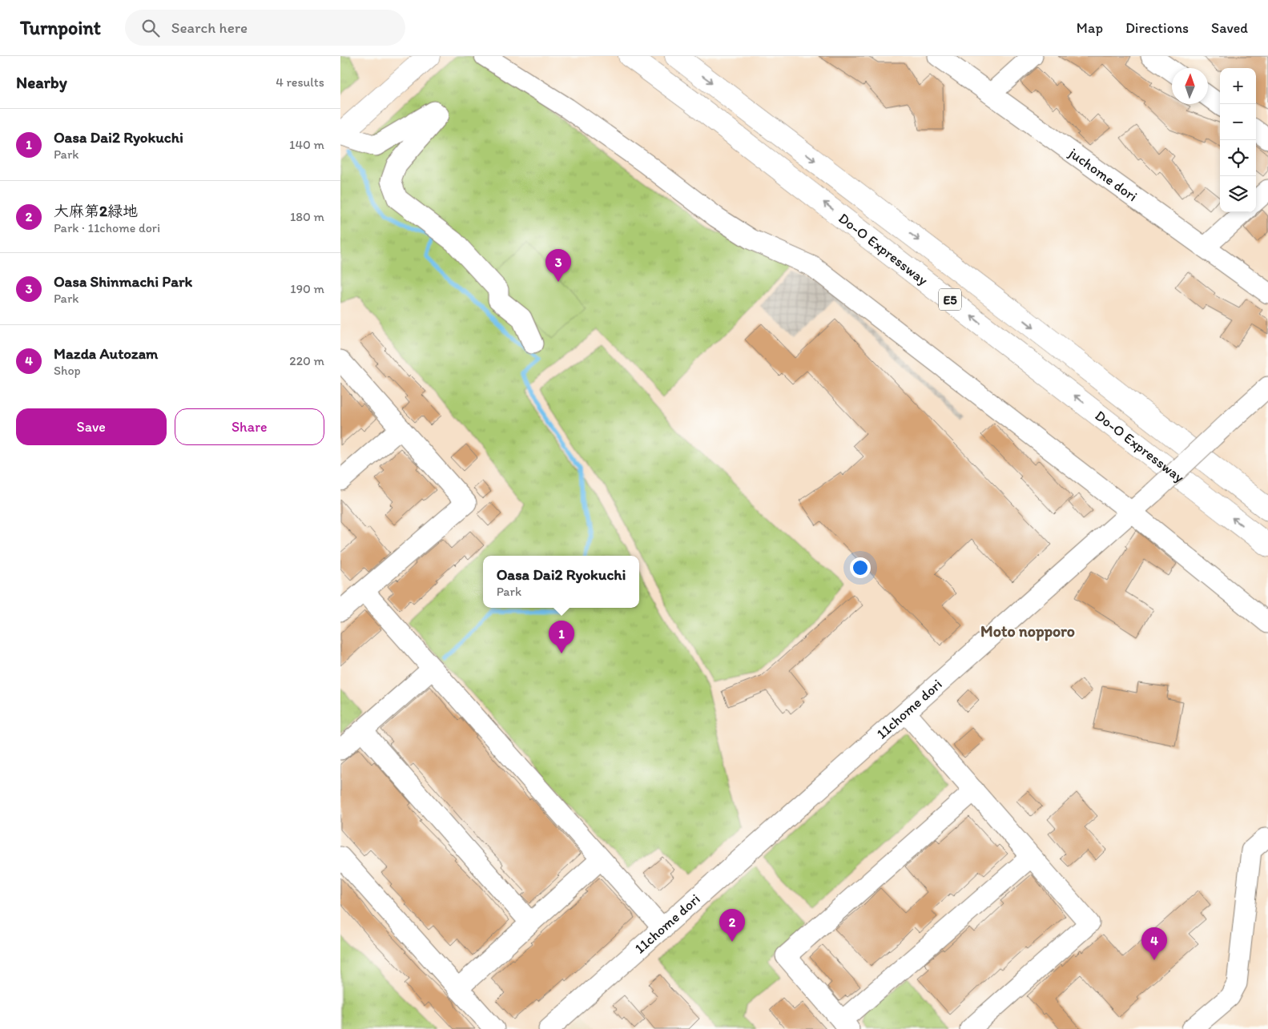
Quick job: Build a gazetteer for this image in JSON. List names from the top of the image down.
{
  "streets": {
    "main road": ["Do-O Expressway", "E5"],
    "street": ["juchome dori", "11chome dori"]
  },
  "districts": ["Moto nopporo"],
  "north": "top",
  "page": {
    "header": "Turnpoint",
    "search": "Search here",
    "nav": ["Map", "Directions", "Saved"],
    "heading": ["Nearby", "4 results"],
    "map_buttons": ["+", "−"],
    "list": [
      {
        "mark": "1",
        "name": "Oasa Dai2 Ryokuchi",
        "note": "Park",
        "value": "140 m"
      },
      {
        "mark": "2",
        "name": "大麻第2緑地",
        "note": "Park · 11chome dori",
        "value": "180 m"
      },
      {
        "mark": "3",
        "name": "Oasa Shinmachi Park",
        "note": "Park",
        "value": "190 m"
      },
      {
        "mark": "4",
        "name": "Mazda Autozam",
        "note": "Shop",
        "value": "220 m"
      }
    ],
    "pins": [
      "3",
      "1",
      "2",
      "4"
    ],
    "buttons": ["Save", "Share"],
    "popup": ["Oasa Dai2 Ryokuchi", "Park"]
  }
}
